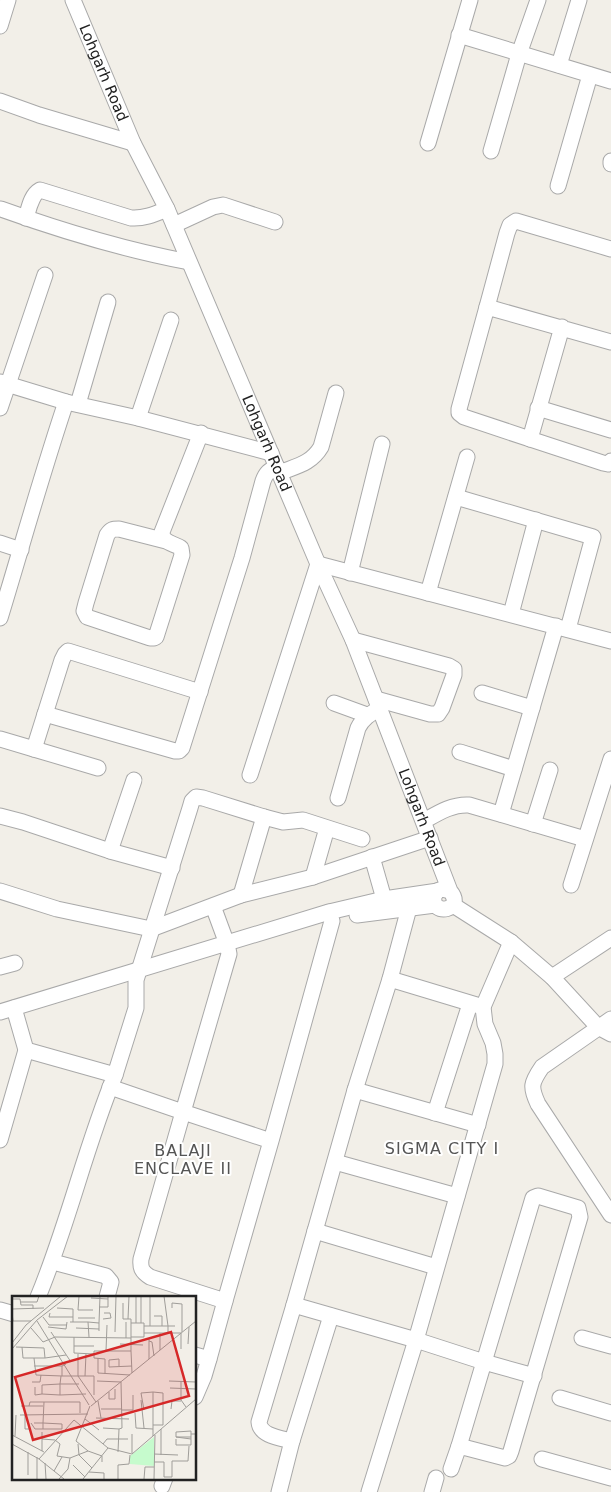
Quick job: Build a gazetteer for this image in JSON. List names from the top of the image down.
{
  "streets": {
    "street": ["Lohgarh Road"]
  },
  "districts": ["SIGMA CITY I", "BALAJI ENCLAVE II"]
}
